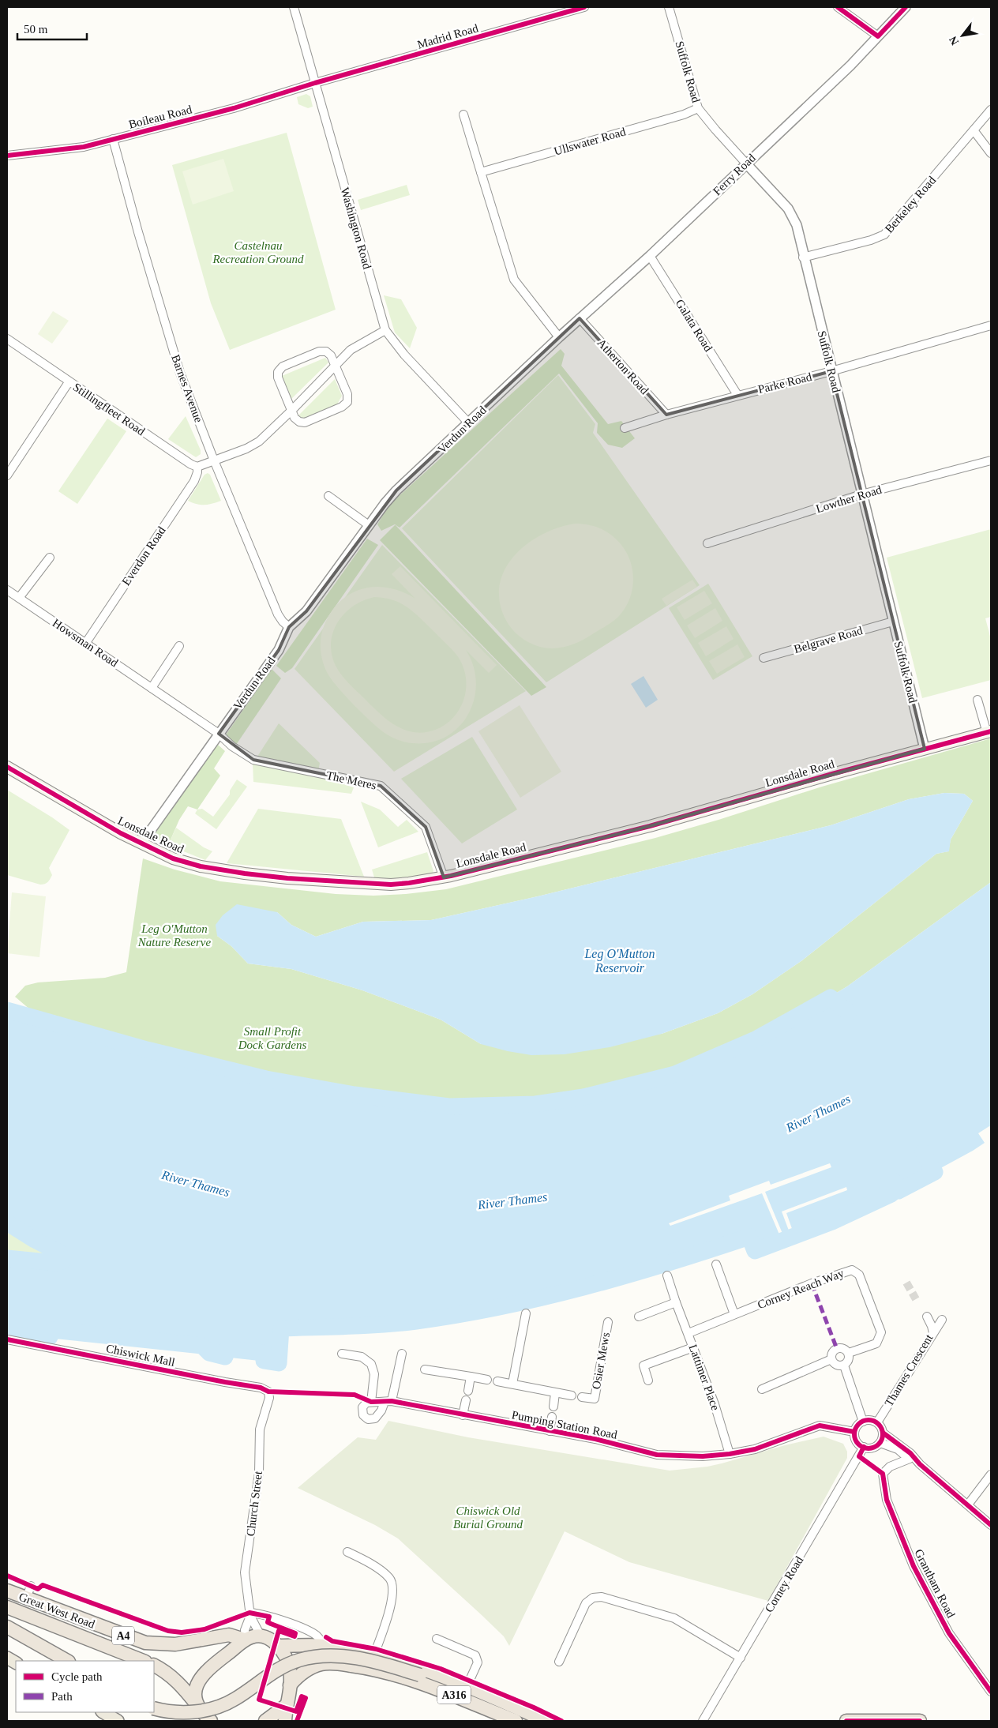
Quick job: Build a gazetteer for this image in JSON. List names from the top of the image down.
{
  "streets": {
    "highway": ["Great West Road", "A4", "A316"],
    "main road": ["Lonsdale Road"],
    "street": [
      "Madrid Road",
      "Suffolk Road",
      "Boileau Road",
      "Ullswater Road",
      "Ferry Road",
      "Berkeley Road",
      "Washington Road",
      "Galata Road",
      "Atherton Road",
      "Parke Road",
      "Barnes Avenue",
      "Stillingfleet Road",
      "Verdun Road",
      "Lowther Road",
      "Everdon Road",
      "Belgrave Road",
      "Howsman Road",
      "The Meres",
      "Corney Reach Way",
      "Chiswick Mall",
      "Osier Mews",
      "Thames Crescent",
      "Lattimer Place",
      "Pumping Station Road",
      "Church Street",
      "Grantham Road",
      "Corney Road"
    ]
  },
  "crossings": [
    ["Madrid Road", "Boileau Road"],
    ["Madrid Road", "Washington Road"],
    ["Suffolk Road", "Ullswater Road"],
    ["Suffolk Road", "Ferry Road"],
    ["Suffolk Road", "Berkeley Road"],
    ["Suffolk Road", "Parke Road"],
    ["Suffolk Road", "Lowther Road"],
    ["Suffolk Road", "Belgrave Road"],
    ["Suffolk Road", "Lonsdale Road"],
    ["Boileau Road", "Washington Road"],
    ["Boileau Road", "Barnes Avenue"],
    ["Ferry Road", "Galata Road"],
    ["Ferry Road", "Atherton Road"],
    ["Ferry Road", "Verdun Road"],
    ["Washington Road", "Verdun Road"],
    ["Galata Road", "Parke Road"],
    ["Atherton Road", "Parke Road"],
    ["Barnes Avenue", "Verdun Road"],
    ["Stillingfleet Road", "Everdon Road"],
    ["Verdun Road", "Howsman Road"],
    ["Verdun Road", "Lonsdale Road"],
    ["Verdun Road", "The Meres"],
    ["Everdon Road", "Howsman Road"],
    ["Howsman Road", "The Meres"],
    ["Lonsdale Road", "The Meres"],
    ["Corney Reach Way", "Lattimer Place"],
    ["Chiswick Mall", "Church Street"],
    ["Thames Crescent", "Pumping Station Road"],
    ["Thames Crescent", "Corney Road"],
    ["Lattimer Place", "Pumping Station Road"],
    ["Pumping Station Road", "Corney Road"],
    ["Church Street", "Great West Road"]
  ],
  "water": ["Leg O'Mutton Reservoir", "River Thames"],
  "parks": [
    "Castelnau Recreation Ground",
    "Leg O'Mutton Nature Reserve",
    "Small Profit Dock Gardens",
    "Chiswick Old Burial Ground"
  ],
  "legend": ["Cycle path", "Path"],
  "scale_bar": "50 m",
  "north": "bottom left"
}
